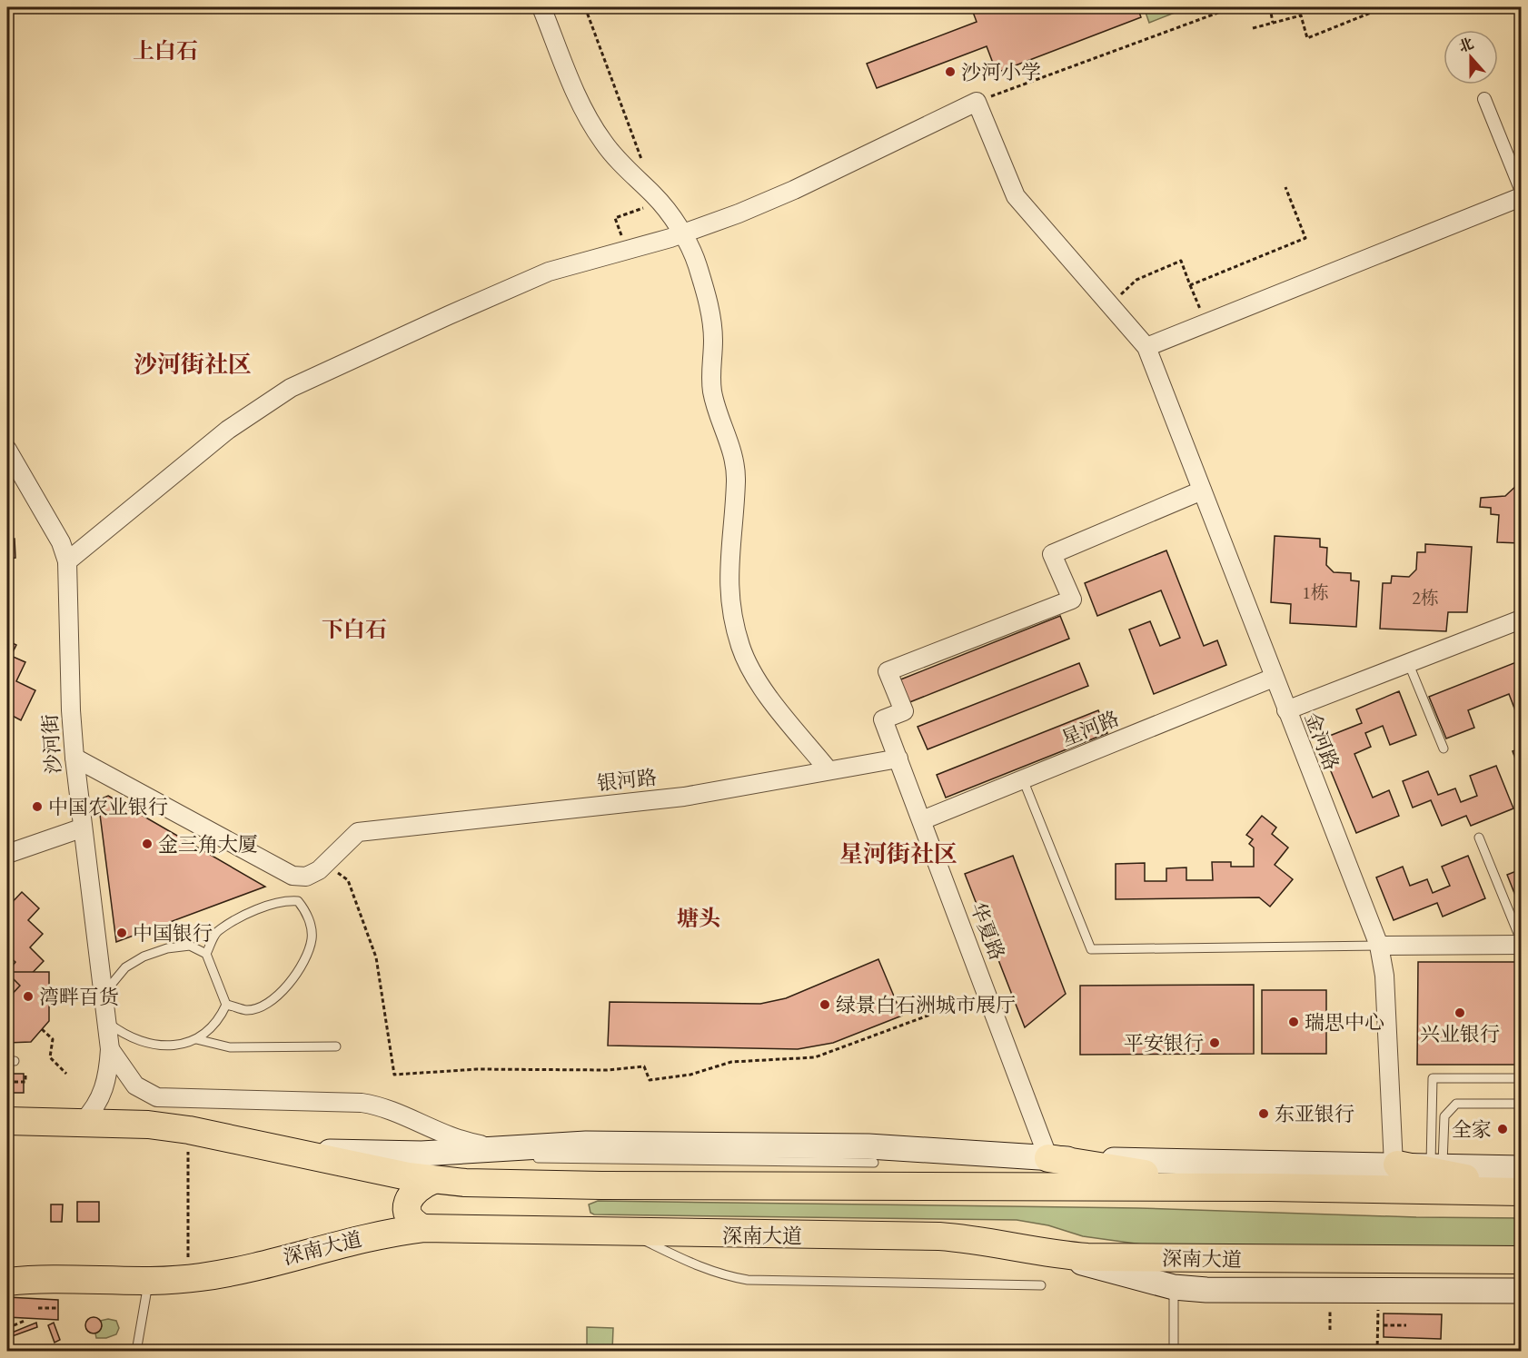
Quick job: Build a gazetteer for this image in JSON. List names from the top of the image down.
{
  "streets": {
    "main road": ["深南大道"],
    "street": [
      "星河路",
      "金河路",
      "沙河街",
      "银河路",
      "华夏路"
    ]
  },
  "crossings": [
    ["星河路", "金河路"],
    ["星河路", "华夏路"],
    ["金河路", "华夏路"],
    ["银河路", "华夏路"]
  ],
  "districts": [
    "上白石",
    "沙河街社区",
    "下白石",
    "星河街社区",
    "塘头"
  ],
  "places": [
    "沙河小学",
    "中国农业银行",
    "金三角大厦",
    "中国银行",
    "湾畔百货",
    "绿景白石洲城市展厅",
    "兴业银行",
    "瑞思中心",
    "平安银行",
    "东亚银行",
    "全家"
  ],
  "house_numbers": ["1栋", "2栋"],
  "north": "top"
}
